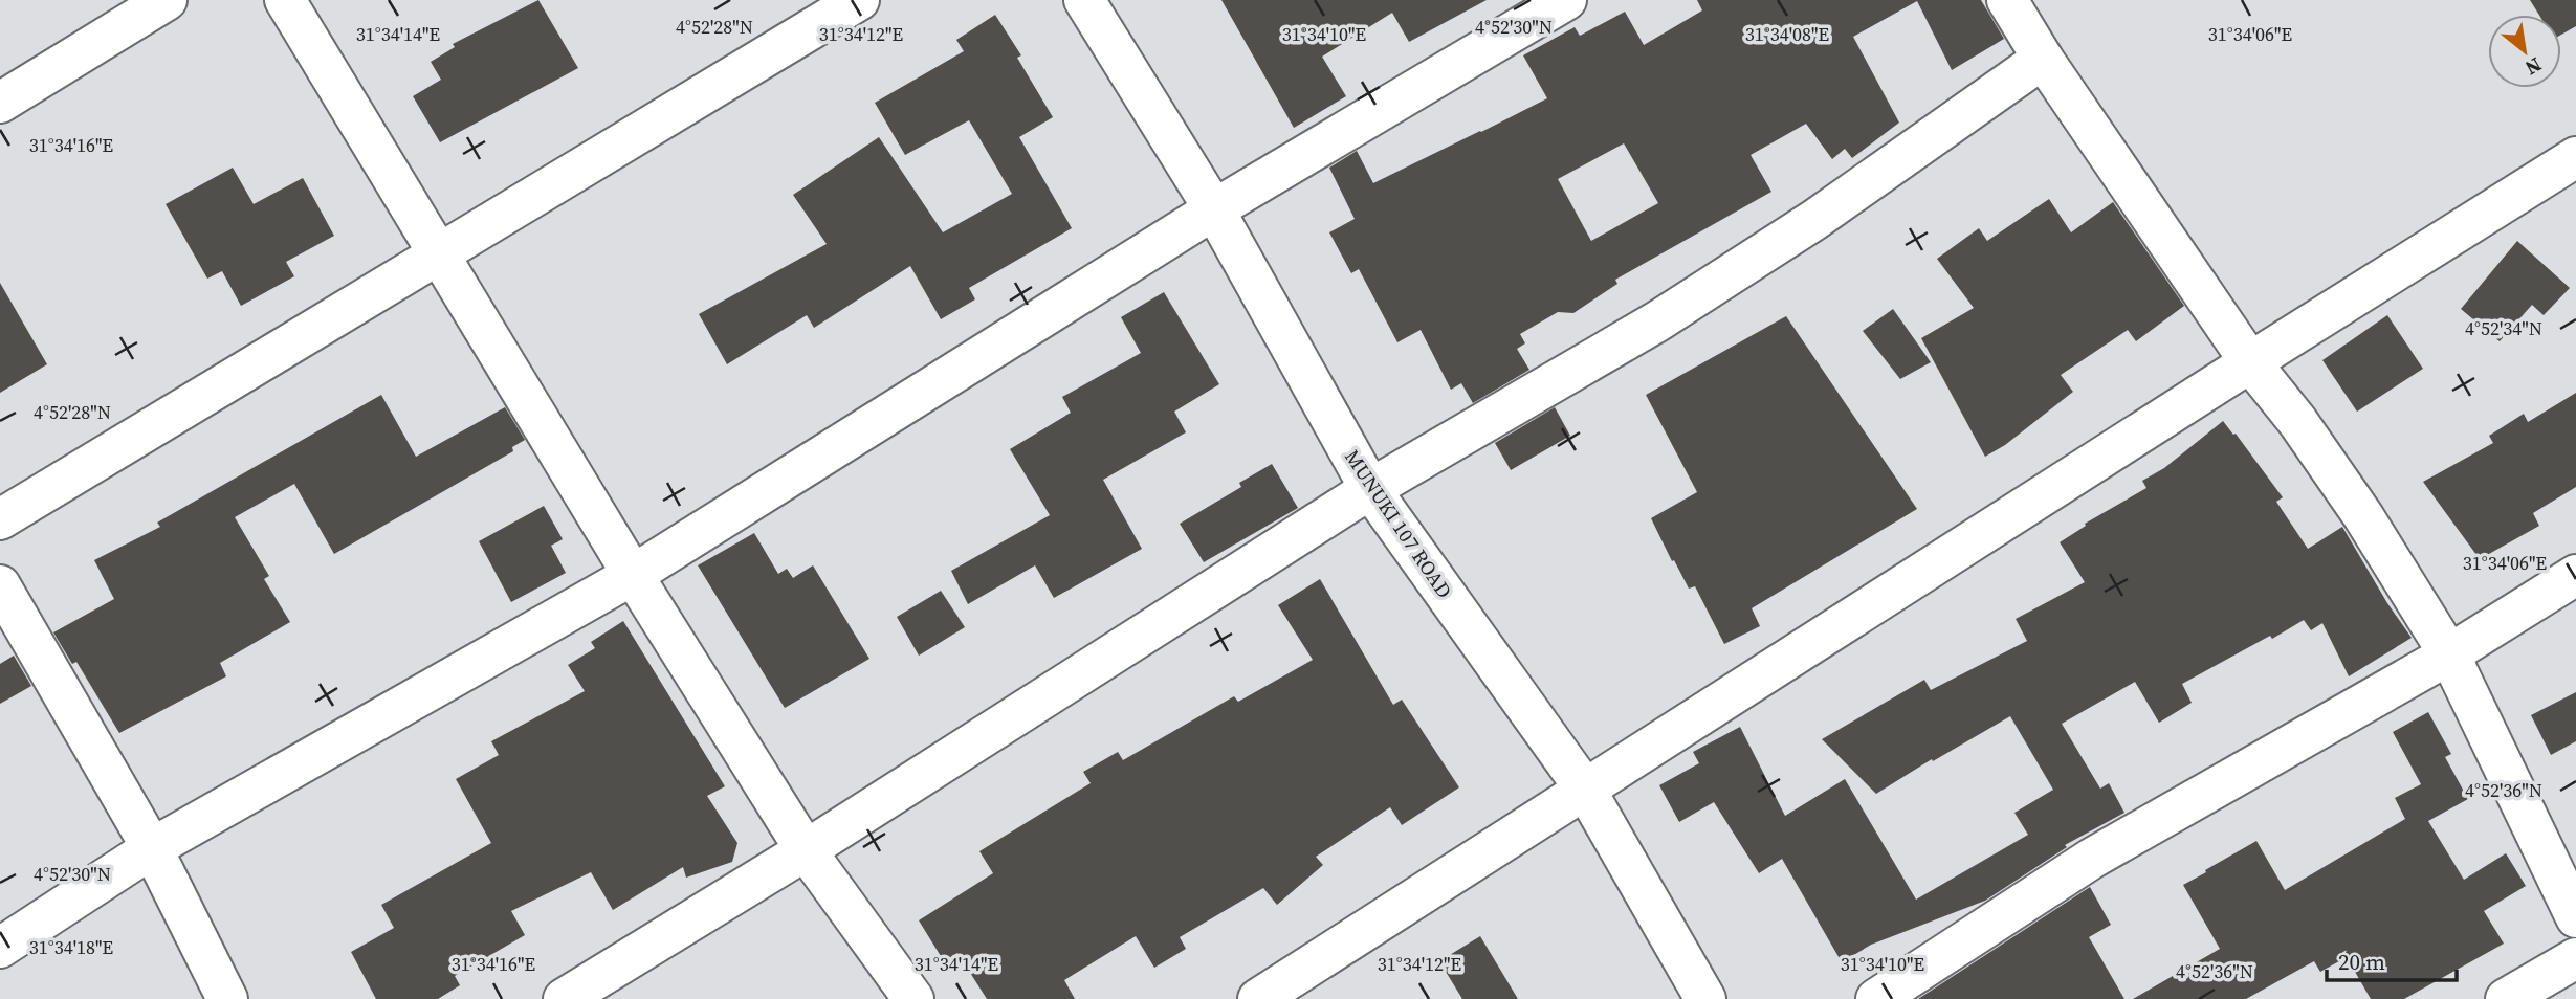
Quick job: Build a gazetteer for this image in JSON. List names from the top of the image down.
{
  "streets": {
    "street": ["MUNUKI 107 ROAD"]
  },
  "scale_bar": "20 m",
  "north": "bottom right",
  "coordinates": [
    "4°52'28\"N",
    "4°52'30\"N",
    "31°34'14\"E",
    "31°34'10\"E",
    "31°34'12\"E",
    "31°34'08\"E",
    "31°34'06\"E",
    "31°34'16\"E",
    "4°52'34\"N",
    "4°52'36\"N",
    "31°34'18\"E"
  ]
}
